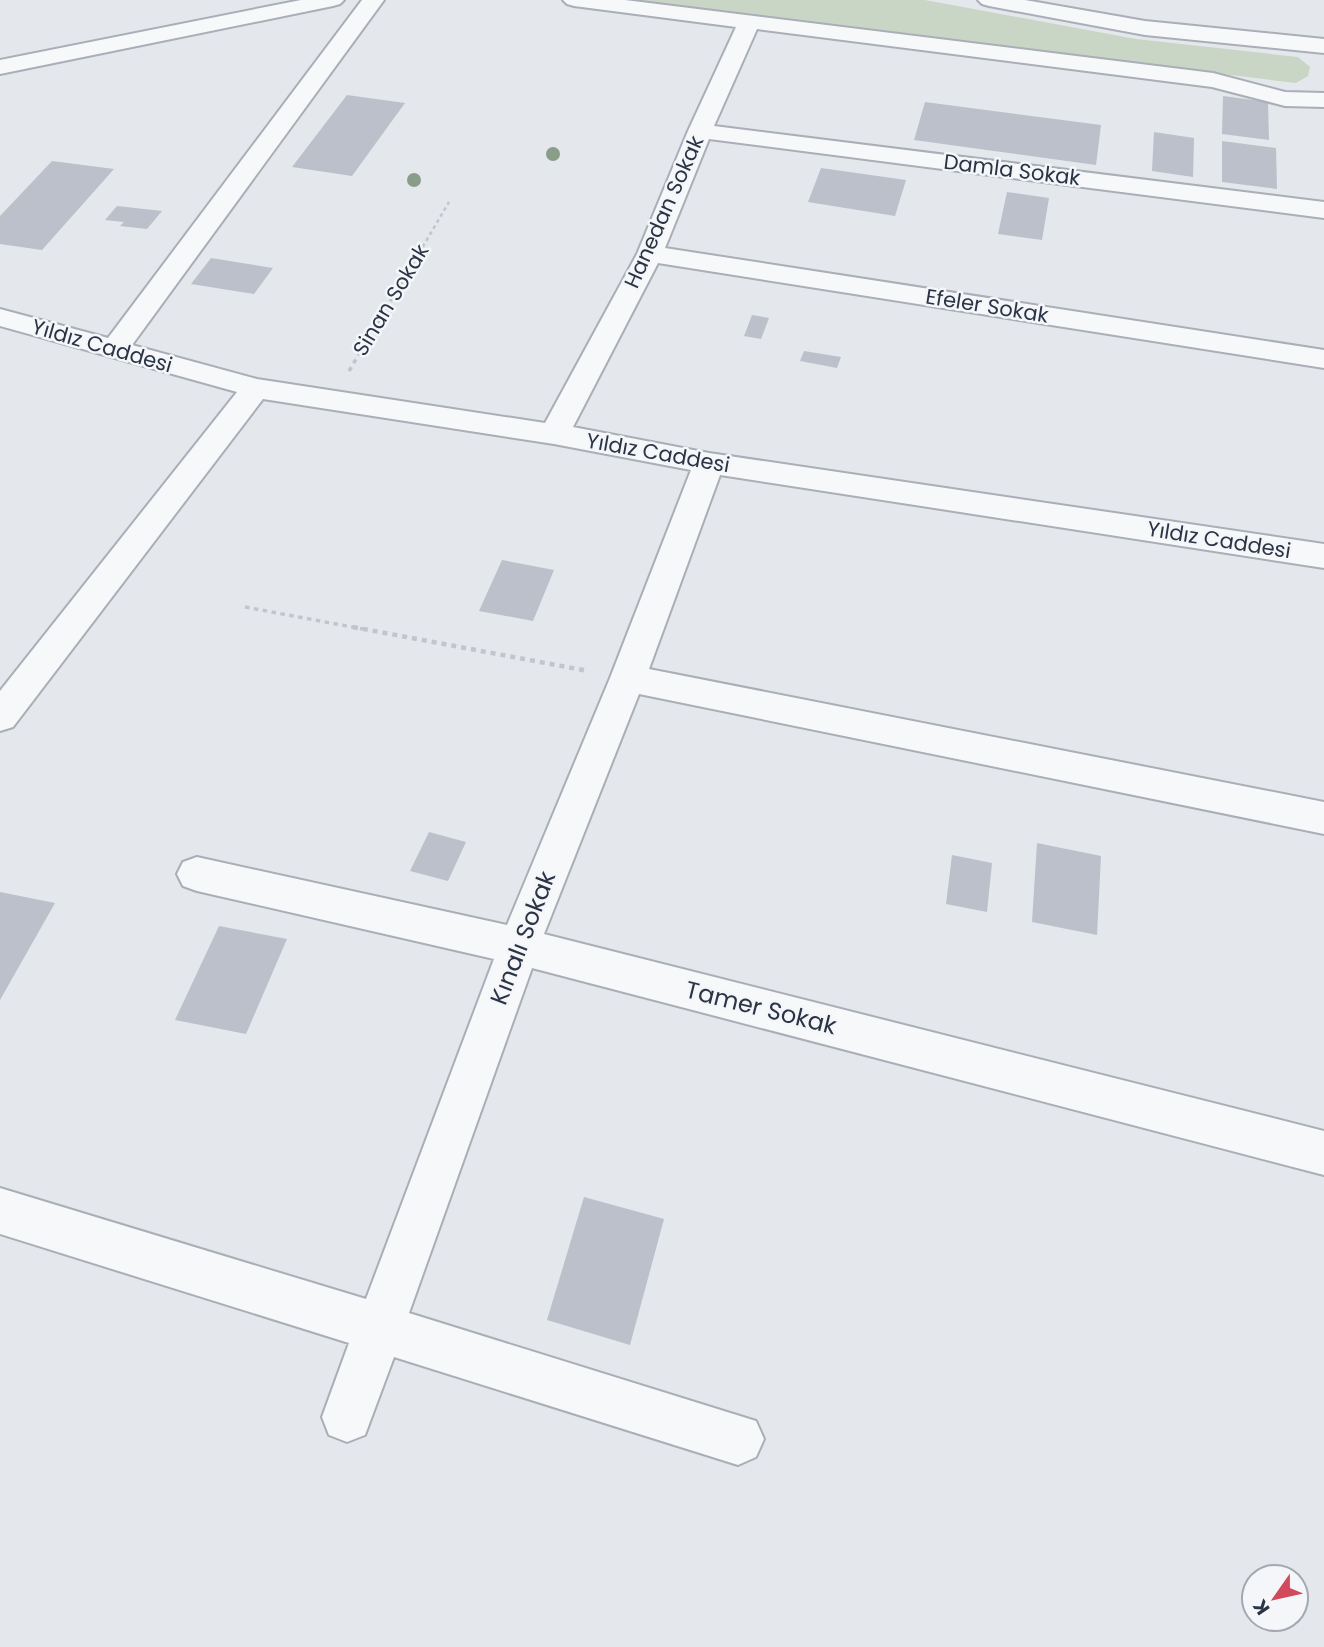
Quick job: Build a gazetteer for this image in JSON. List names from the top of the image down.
{
  "streets": {
    "street": [
      "Damla Sokak",
      "Hanedan Sokak",
      "Efeler Sokak",
      "Yıldız Caddesi",
      "Kınalı Sokak",
      "Tamer Sokak"
    ],
    "path": ["Sinan Sokak"]
  },
  "crossings": [
    ["Damla Sokak", "Hanedan Sokak"],
    ["Hanedan Sokak", "Efeler Sokak"],
    ["Hanedan Sokak", "Yıldız Caddesi"],
    ["Sinan Sokak", "Yıldız Caddesi"],
    ["Yıldız Caddesi", "Kınalı Sokak"],
    ["Kınalı Sokak", "Tamer Sokak"]
  ],
  "north": "bottom left"
}
